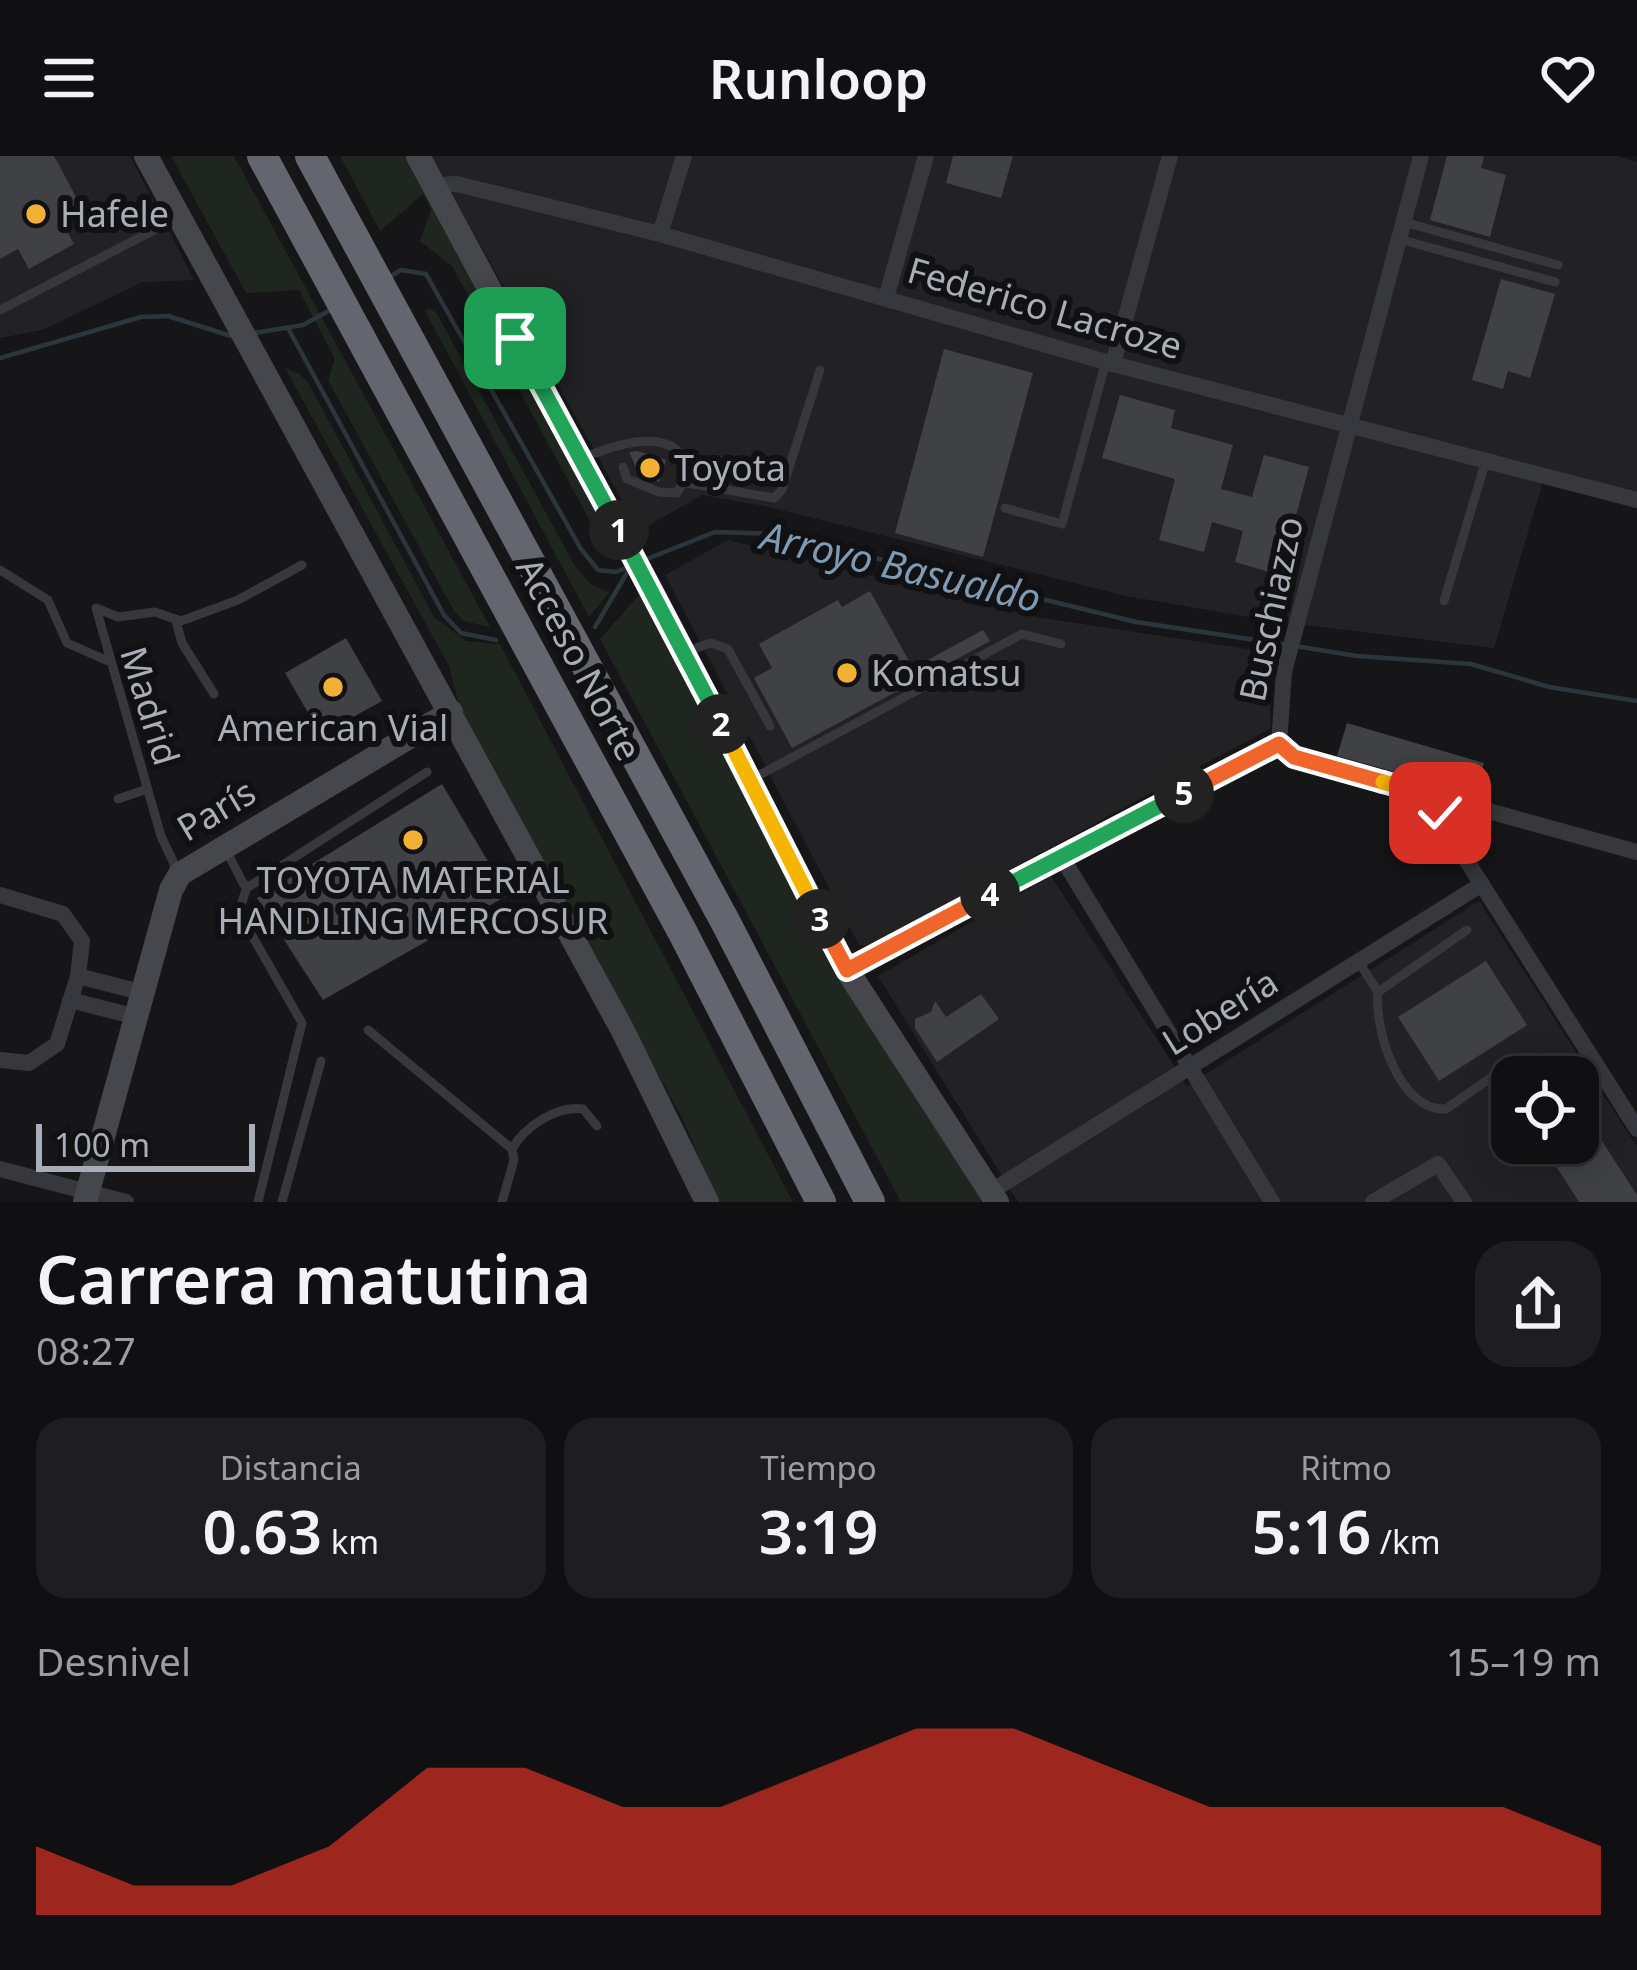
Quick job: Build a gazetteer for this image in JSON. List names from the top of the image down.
{
  "streets": {
    "highway": ["Acceso Norte"],
    "street": [
      "Federico Lacroze",
      "Buschiazzo",
      "París",
      "Lobería"
    ],
    "lane": ["Madrid"]
  },
  "crossings": [
    ["Federico Lacroze", "Buschiazzo"],
    ["Madrid", "París"]
  ],
  "water": ["Arroyo Basualdo"],
  "places": [
    "Hafele",
    "Toyota",
    "Komatsu",
    "American Vial",
    "TOYOTA MATERIAL HANDLING MERCOSUR"
  ],
  "scale_bar": "100 m",
  "page": {
    "header": "Runloop",
    "pins": [
      "1",
      "2",
      "5",
      "4",
      "3"
    ],
    "scale": "100 m",
    "heading": ["Carrera matutina", "08:27"],
    "stats": [
      ["Distancia", "0.63 km"],
      ["Tiempo", "3:19"],
      ["Ritmo", "5:16 /km"]
    ],
    "chart": ["Desnivel", "15–19 m"]
  }
}
